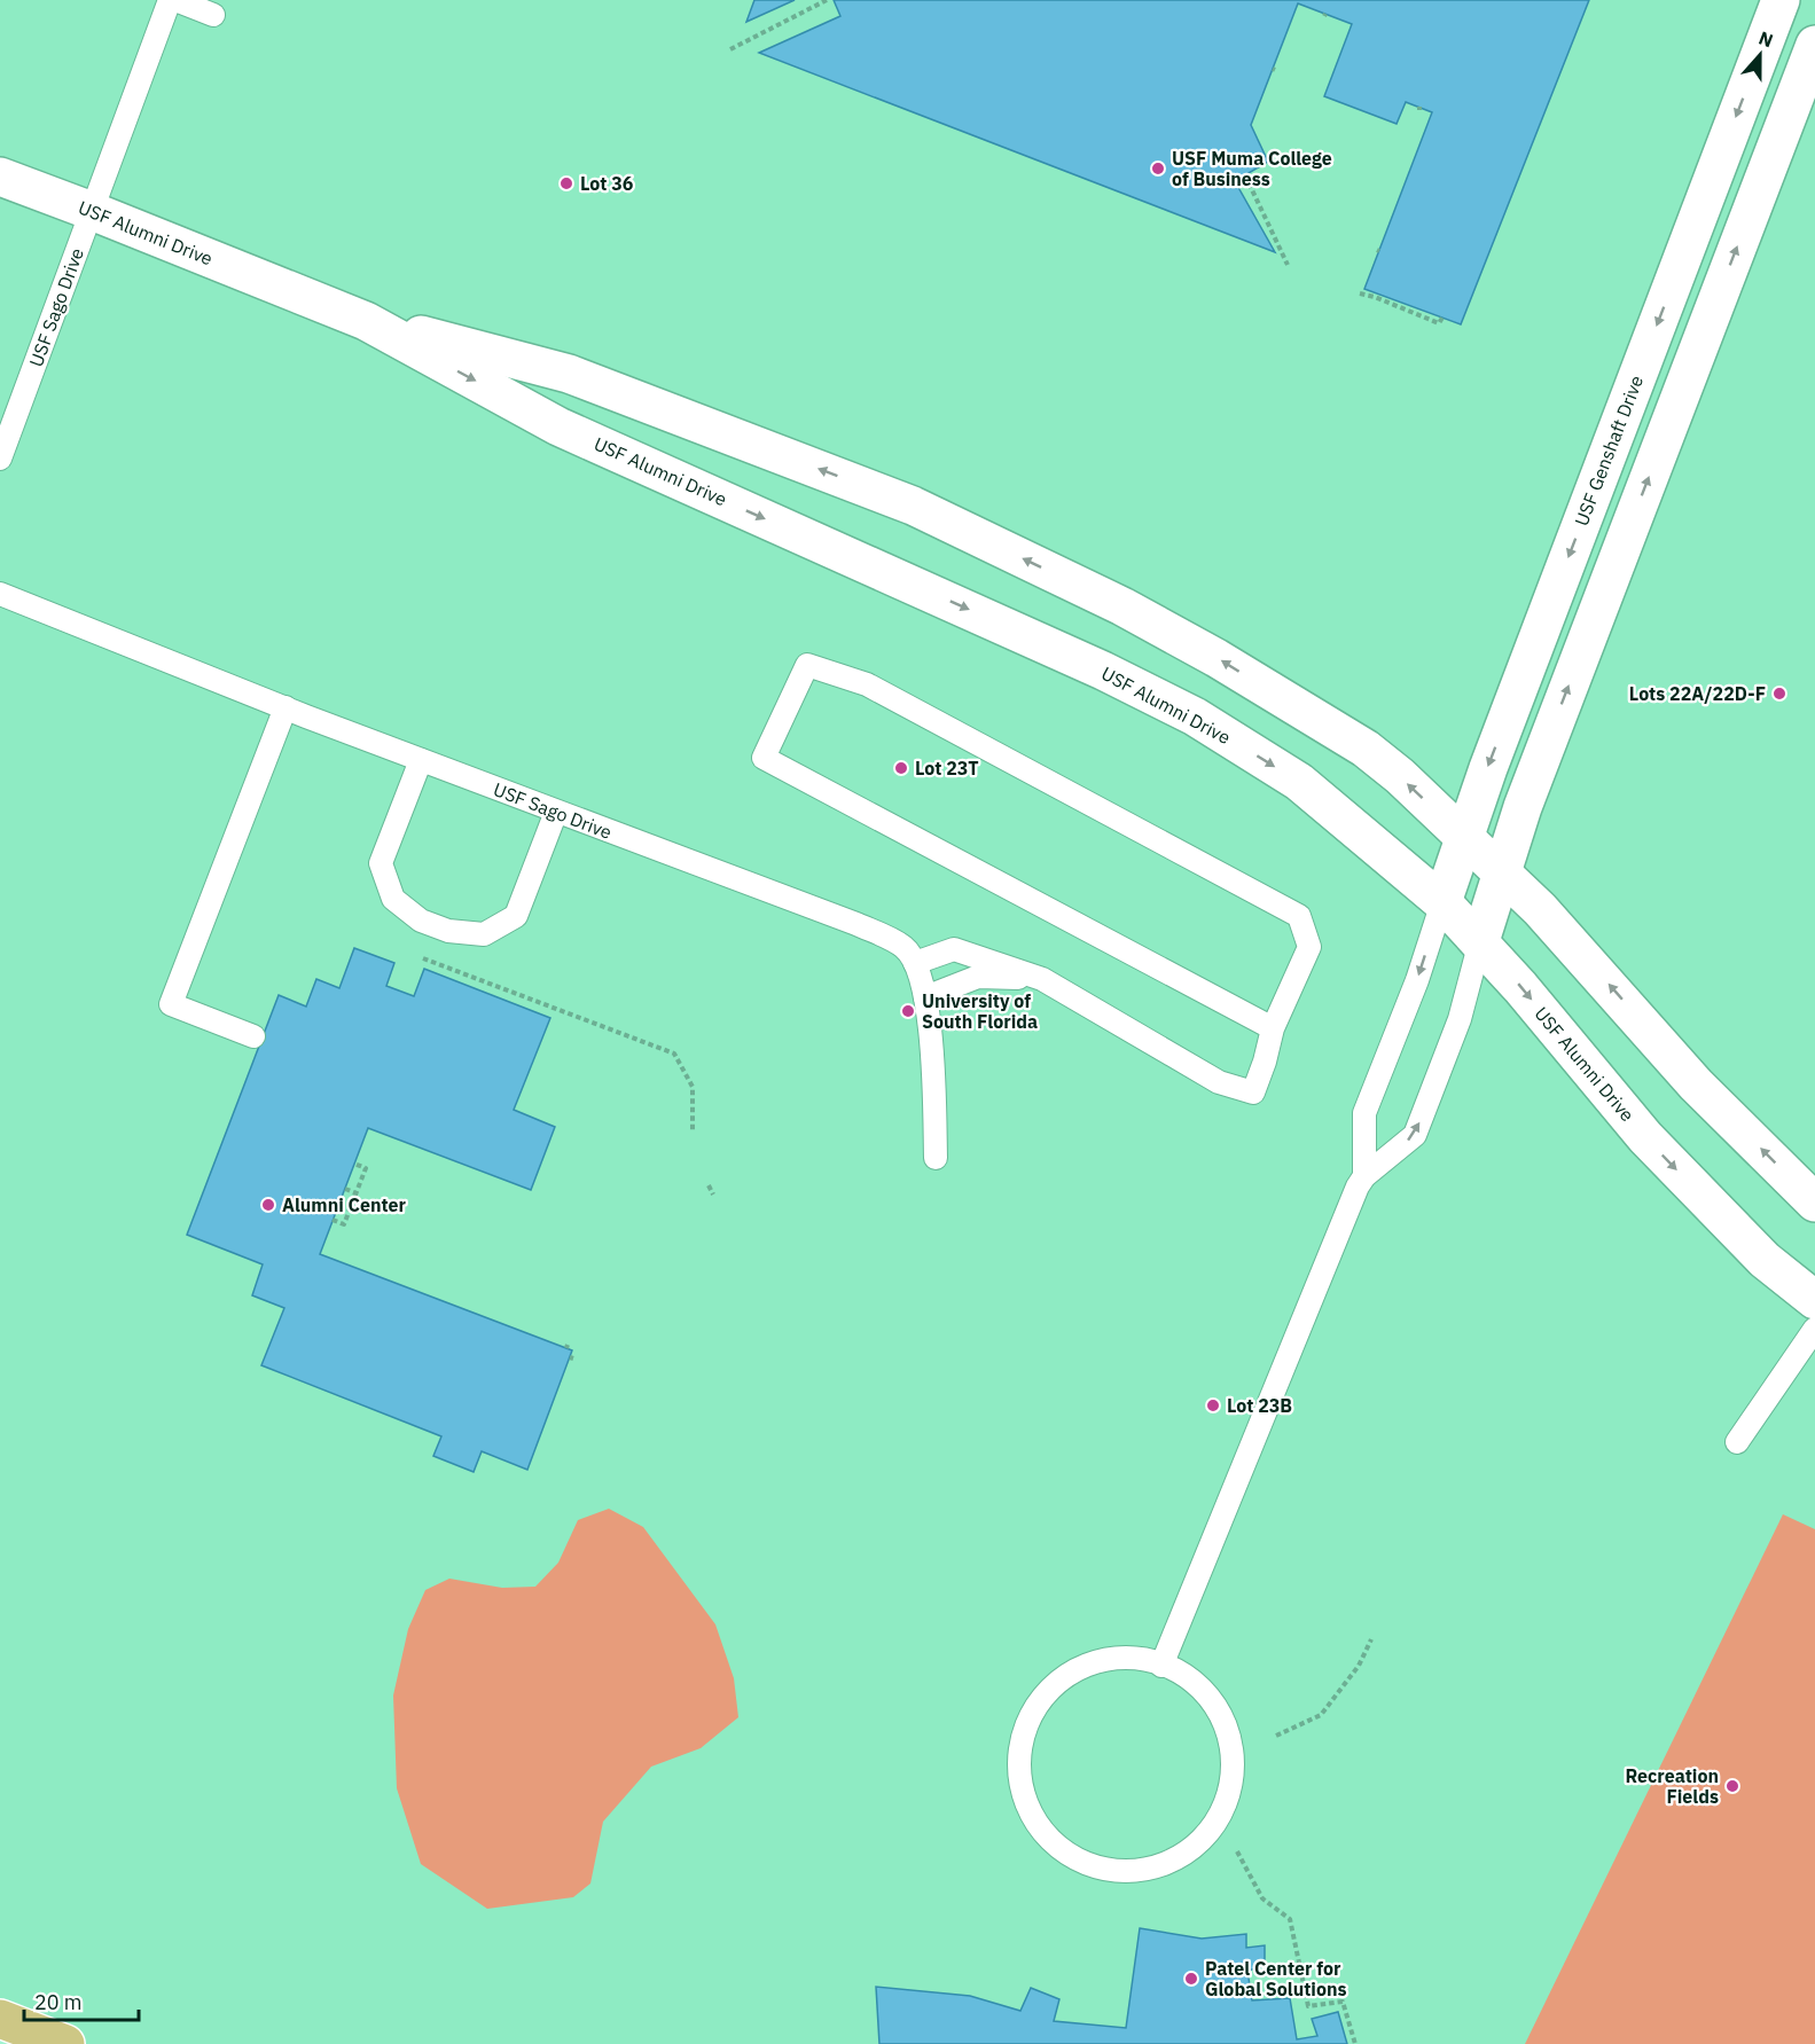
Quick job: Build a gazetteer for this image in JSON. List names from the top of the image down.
{
  "streets": {
    "street": ["USF Alumni Drive", "USF Genshaft Drive"],
    "lane": ["USF Sago Drive"]
  },
  "crossings": [
    ["USF Alumni Drive", "USF Sago Drive"],
    ["USF Alumni Drive", "USF Genshaft Drive"]
  ],
  "places": [
    "USF Muma College of Business",
    "Lot 36",
    "Lots 22A/22D-F",
    "Lot 23T",
    "University of South Florida",
    "Alumni Center",
    "Lot 23B",
    "Recreation Fields",
    "Patel Center for Global Solutions"
  ],
  "scale_bar": "20 m",
  "north": "top"
}
